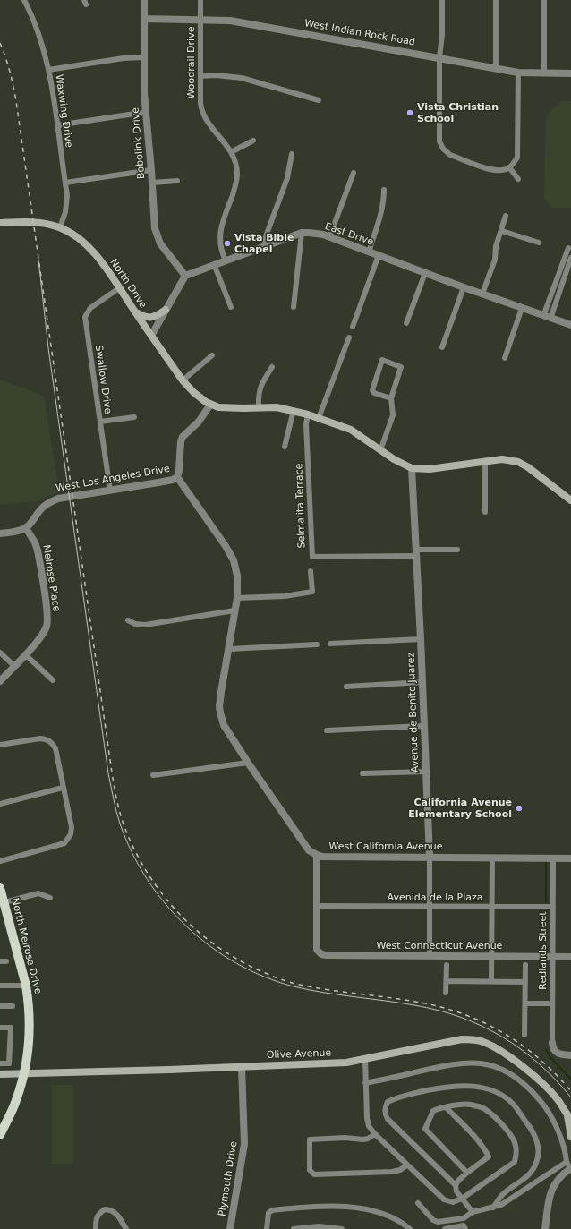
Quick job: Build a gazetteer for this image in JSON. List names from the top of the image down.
{
  "streets": {
    "main road": ["North Drive", "North Melrose Drive", "Olive Avenue"],
    "street": [
      "West Indian Rock Road",
      "Woodrail Drive",
      "Waxwing Drive",
      "Bobolink Drive",
      "East Drive",
      "Swallow Drive",
      "West Los Angeles Drive",
      "Selmalita Terrace",
      "Melrose Place",
      "Avenue de Benito Juarez",
      "West California Avenue",
      "Avenida de la Plaza",
      "West Connecticut Avenue",
      "Redlands Street",
      "Plymouth Drive"
    ]
  },
  "crossings": [
    ["West Indian Rock Road", "Woodrail Drive"],
    ["West Indian Rock Road", "Bobolink Drive"],
    ["Woodrail Drive", "East Drive"],
    ["Waxwing Drive", "North Drive"],
    ["Bobolink Drive", "East Drive"],
    ["North Drive", "Swallow Drive"],
    ["North Drive", "West Los Angeles Drive"],
    ["Swallow Drive", "West Los Angeles Drive"],
    ["West Los Angeles Drive", "Melrose Place"],
    ["West Los Angeles Drive", "West California Avenue"],
    ["Selmalita Terrace", "Avenue de Benito Juarez"],
    ["Avenue de Benito Juarez", "West California Avenue"],
    ["Avenue de Benito Juarez", "Avenida de la Plaza"],
    ["Avenue de Benito Juarez", "West Connecticut Avenue"],
    ["West California Avenue", "Redlands Street"],
    ["Avenida de la Plaza", "West Connecticut Avenue"],
    ["Avenida de la Plaza", "Redlands Street"],
    ["North Melrose Drive", "Olive Avenue"],
    ["West Connecticut Avenue", "Redlands Street"],
    ["Olive Avenue", "Plymouth Drive"]
  ],
  "places": ["Vista Christian School", "Vista Bible Chapel", "California Avenue Elementary School"]
}
